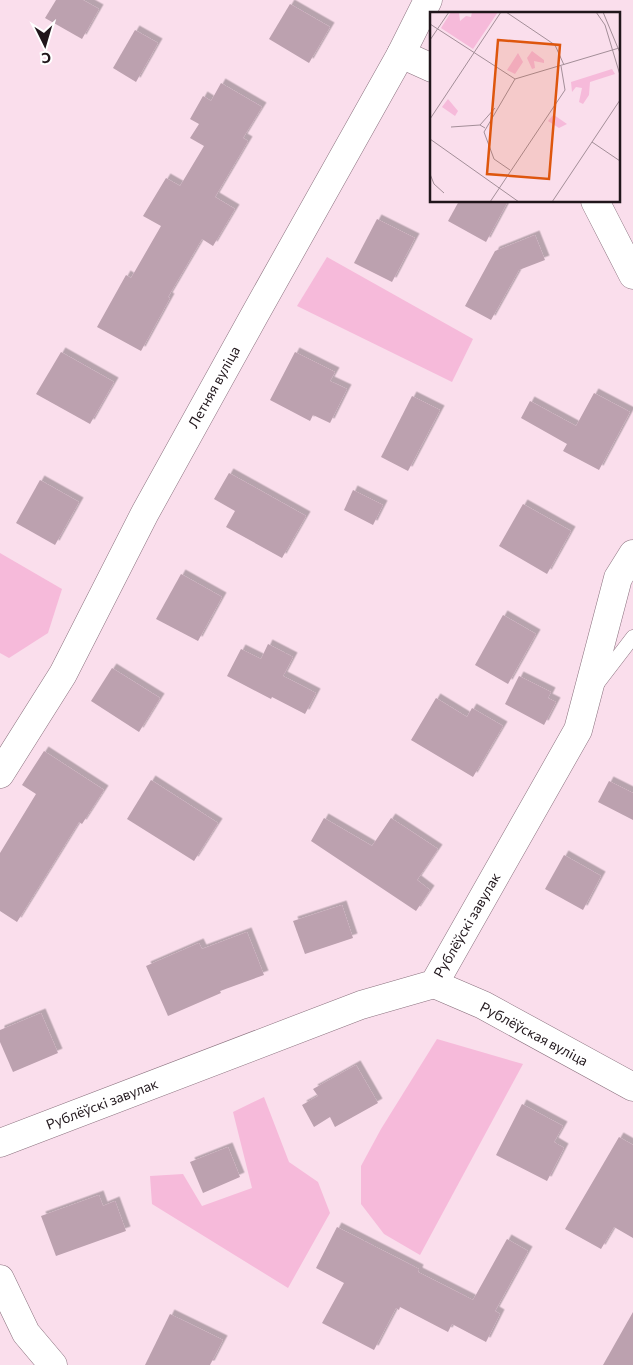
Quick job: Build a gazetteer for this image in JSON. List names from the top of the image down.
{
  "streets": {
    "street": ["Летняя вуліца", "Рублёўскі завулак", "Рублёўская вуліца"]
  },
  "crossings": [
    ["Рублёўскі завулак", "Рублёўская вуліца"]
  ],
  "north": "bottom"
}
